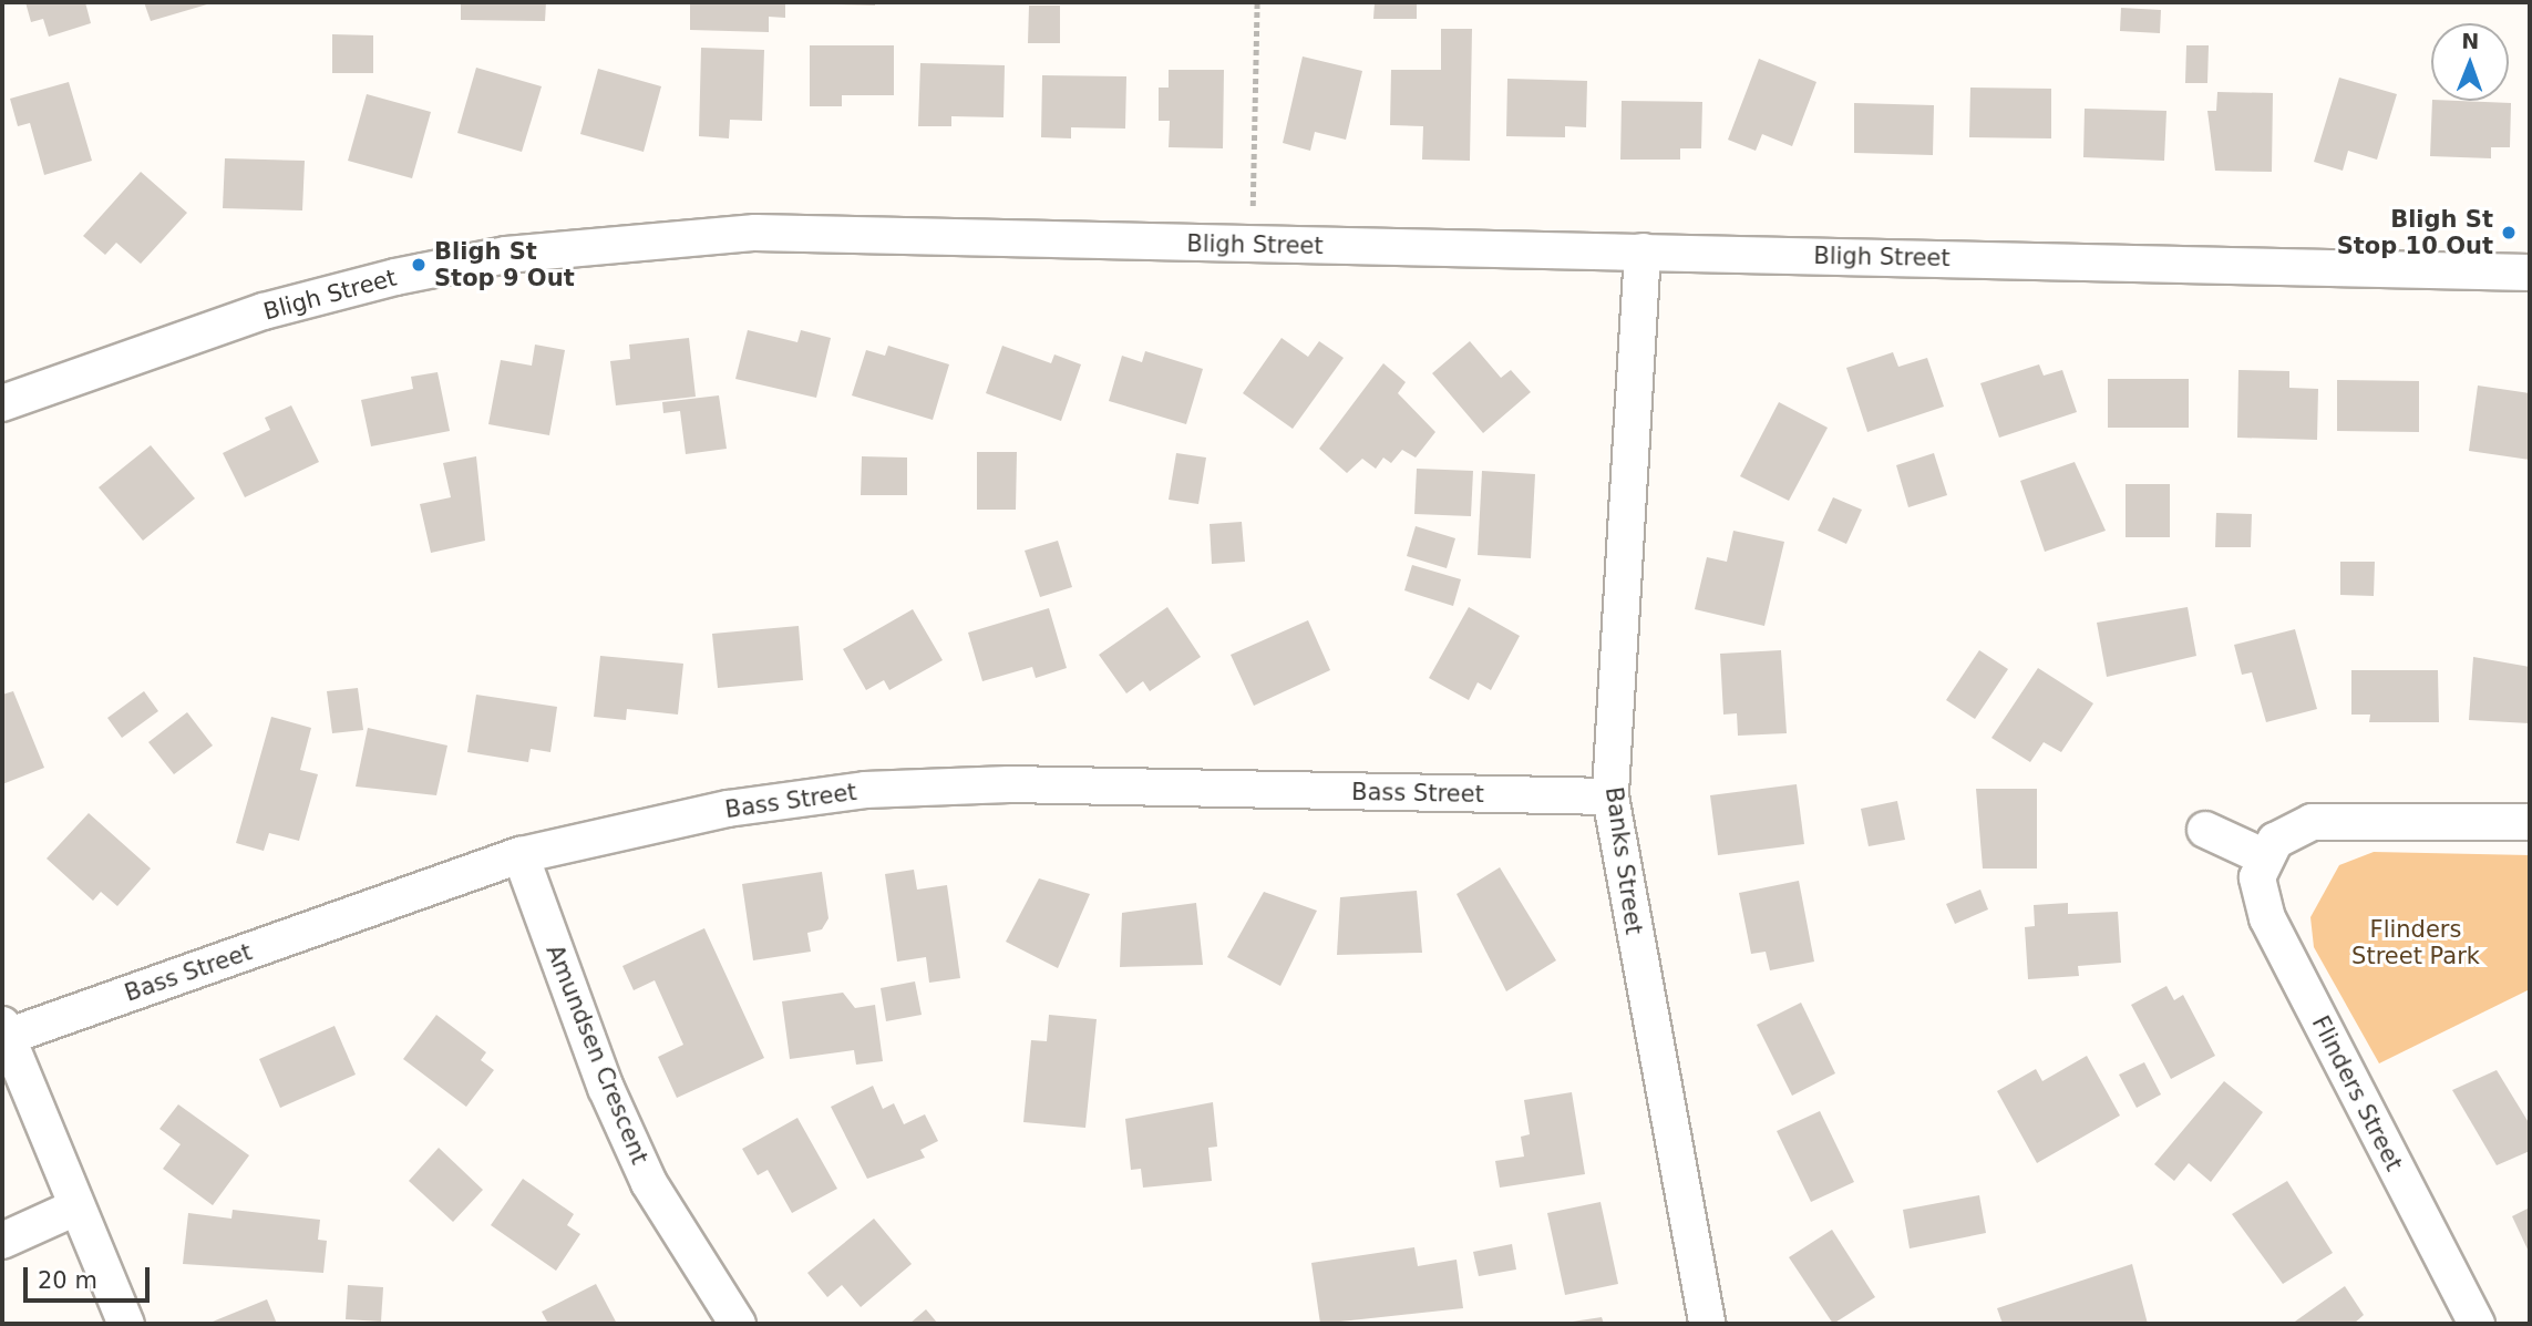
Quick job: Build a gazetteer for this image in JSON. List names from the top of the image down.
{
  "streets": {
    "street": [
      "Bligh Street",
      "Bass Street",
      "Banks Street",
      "Amundsen Crescent",
      "Flinders Street"
    ]
  },
  "crossings": [
    ["Bligh Street", "Banks Street"],
    ["Bass Street", "Banks Street"],
    ["Bass Street", "Amundsen Crescent"]
  ],
  "parks": ["Flinders Street Park"],
  "places": ["Bligh St Stop 10 Out", "Bligh St Stop 9 Out"],
  "scale_bar": "20 m",
  "north": "top"
}
